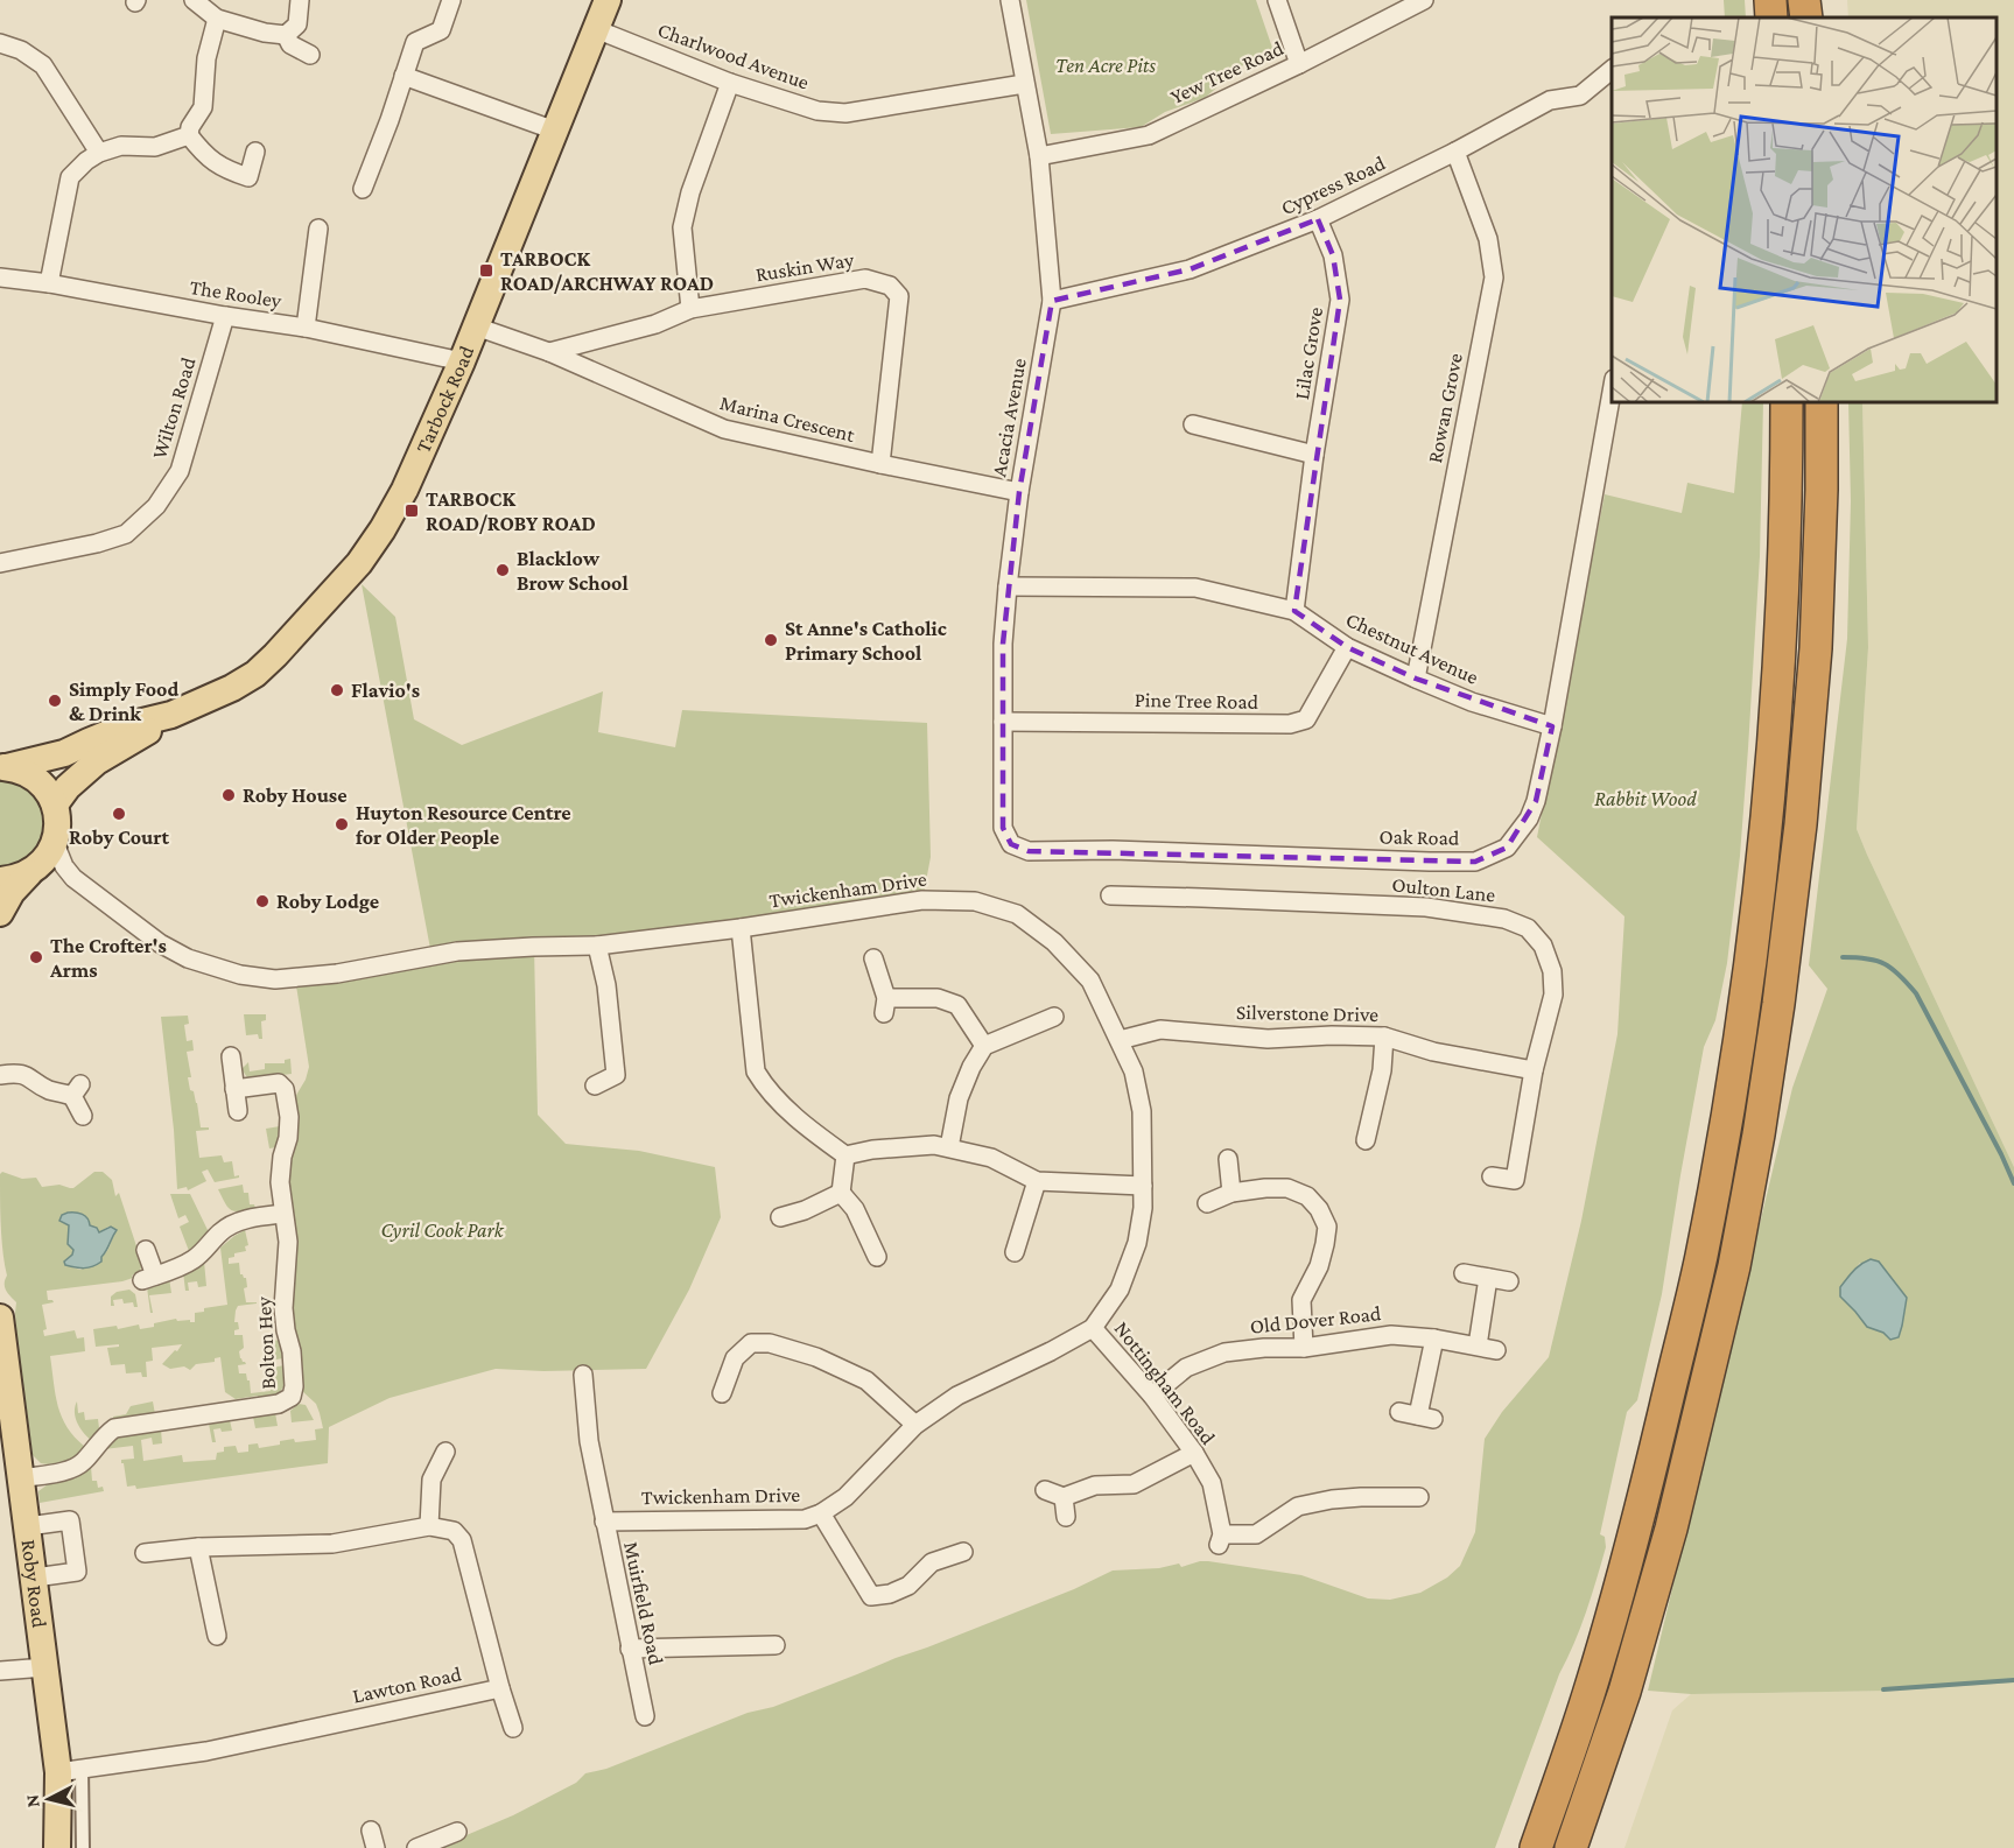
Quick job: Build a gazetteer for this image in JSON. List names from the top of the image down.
{
  "streets": {
    "main road": ["Tarbock Road", "Roby Road"],
    "street": [
      "Charlwood Avenue",
      "Yew Tree Road",
      "Cypress Road",
      "Ruskin Way",
      "The Rooley",
      "Lilac Grove",
      "Wilton Road",
      "Rowan Grove",
      "Acacia Avenue",
      "Marina Crescent",
      "Chestnut Avenue",
      "Pine Tree Road",
      "Oak Road",
      "Twickenham Drive",
      "Oulton Lane",
      "Silverstone Drive",
      "Old Dover Road",
      "Bolton Hey",
      "Nottingham Road",
      "Muirfield Road",
      "Lawton Road"
    ]
  },
  "crossings": [
    ["Charlwood Avenue", "Tarbock Road"],
    ["Charlwood Avenue", "Acacia Avenue"],
    ["Yew Tree Road", "Acacia Avenue"],
    ["Cypress Road", "Lilac Grove"],
    ["Cypress Road", "Rowan Grove"],
    ["Cypress Road", "Acacia Avenue"],
    ["Ruskin Way", "Marina Crescent"],
    ["The Rooley", "Tarbock Road"],
    ["The Rooley", "Wilton Road"],
    ["Lilac Grove", "Chestnut Avenue"],
    ["Tarbock Road", "Marina Crescent"],
    ["Rowan Grove", "Chestnut Avenue"],
    ["Acacia Avenue", "Marina Crescent"],
    ["Acacia Avenue", "Chestnut Avenue"],
    ["Acacia Avenue", "Pine Tree Road"],
    ["Acacia Avenue", "Oak Road"],
    ["Chestnut Avenue", "Pine Tree Road"],
    ["Chestnut Avenue", "Oak Road"],
    ["Twickenham Drive", "Silverstone Drive"],
    ["Twickenham Drive", "Nottingham Road"],
    ["Twickenham Drive", "Muirfield Road"],
    ["Oulton Lane", "Silverstone Drive"],
    ["Old Dover Road", "Nottingham Road"],
    ["Bolton Hey", "Roby Road"],
    ["Roby Road", "Lawton Road"]
  ],
  "parks": ["Ten Acre Pits", "Rabbit Wood", "Cyril Cook Park"],
  "places": {
    "transit": ["TARBOCK ROAD/ARCHWAY ROAD", "TARBOCK ROAD/ROBY ROAD"],
    "other": [
      "Blacklow Brow School",
      "St Anne's Catholic Primary School",
      "Flavio's",
      "Simply Food & Drink",
      "Roby House",
      "Roby Court",
      "Huyton Resource Centre for Older People",
      "Roby Lodge",
      "The Crofter's Arms"
    ]
  },
  "north": "left"
}
